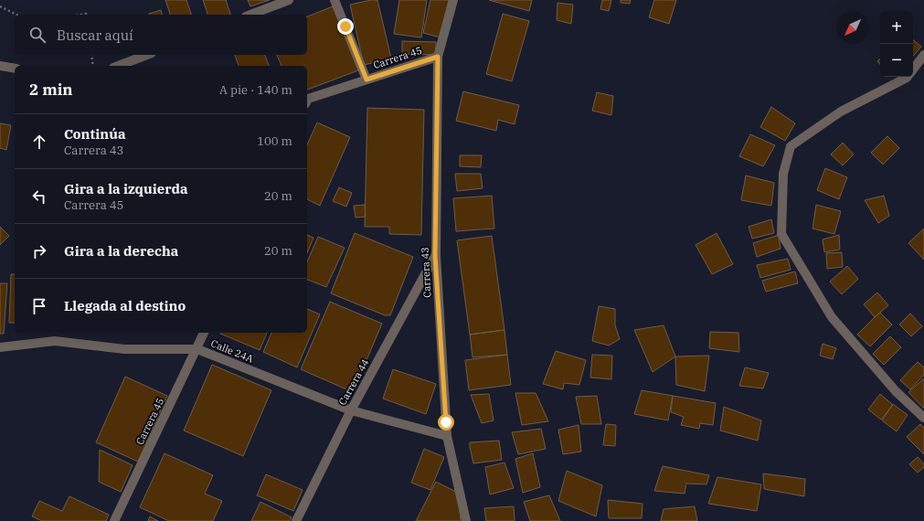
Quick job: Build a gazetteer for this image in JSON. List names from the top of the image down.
{
  "streets": {
    "street": [
      "Carrera 45",
      "Carrera 43",
      "Calle 24A",
      "Carrera 44"
    ]
  },
  "crossings": [
    ["Carrera 45", "Carrera 43"],
    ["Carrera 45", "Calle 24A"],
    ["Carrera 43", "Calle 24A"],
    ["Carrera 43", "Carrera 44"],
    ["Calle 24A", "Carrera 44"]
  ],
  "north": "bottom left",
  "page": {
    "map_buttons": ["+", "−"],
    "search": "Buscar aquí",
    "heading": ["2 min", "A pie · 140 m"],
    "list": [
      ["Continúa", "Carrera 43", "100 m"],
      ["Gira a la izquierda", "Carrera 45", "20 m"],
      ["Gira a la derecha", "20 m"],
      "Llegada al destino"
    ]
  }
}
